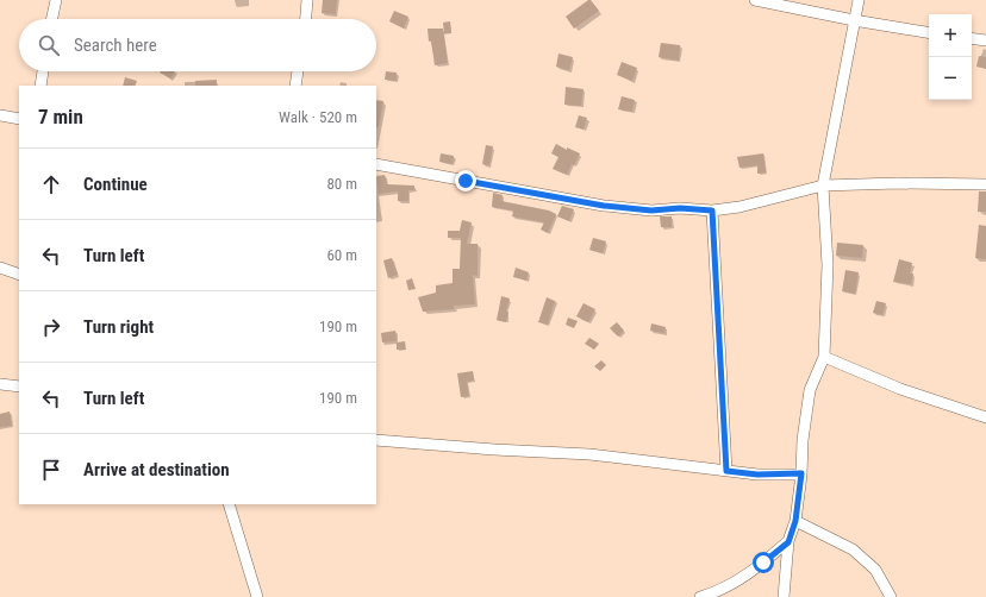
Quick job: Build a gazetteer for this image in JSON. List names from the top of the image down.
{
  "page": {
    "map_buttons": ["+", "−"],
    "search": "Search here",
    "heading": ["7 min", "Walk · 520 m"],
    "list": [
      ["Continue", "80 m"],
      ["Turn left", "60 m"],
      ["Turn right", "190 m"],
      ["Turn left", "190 m"],
      "Arrive at destination"
    ]
  }
}
